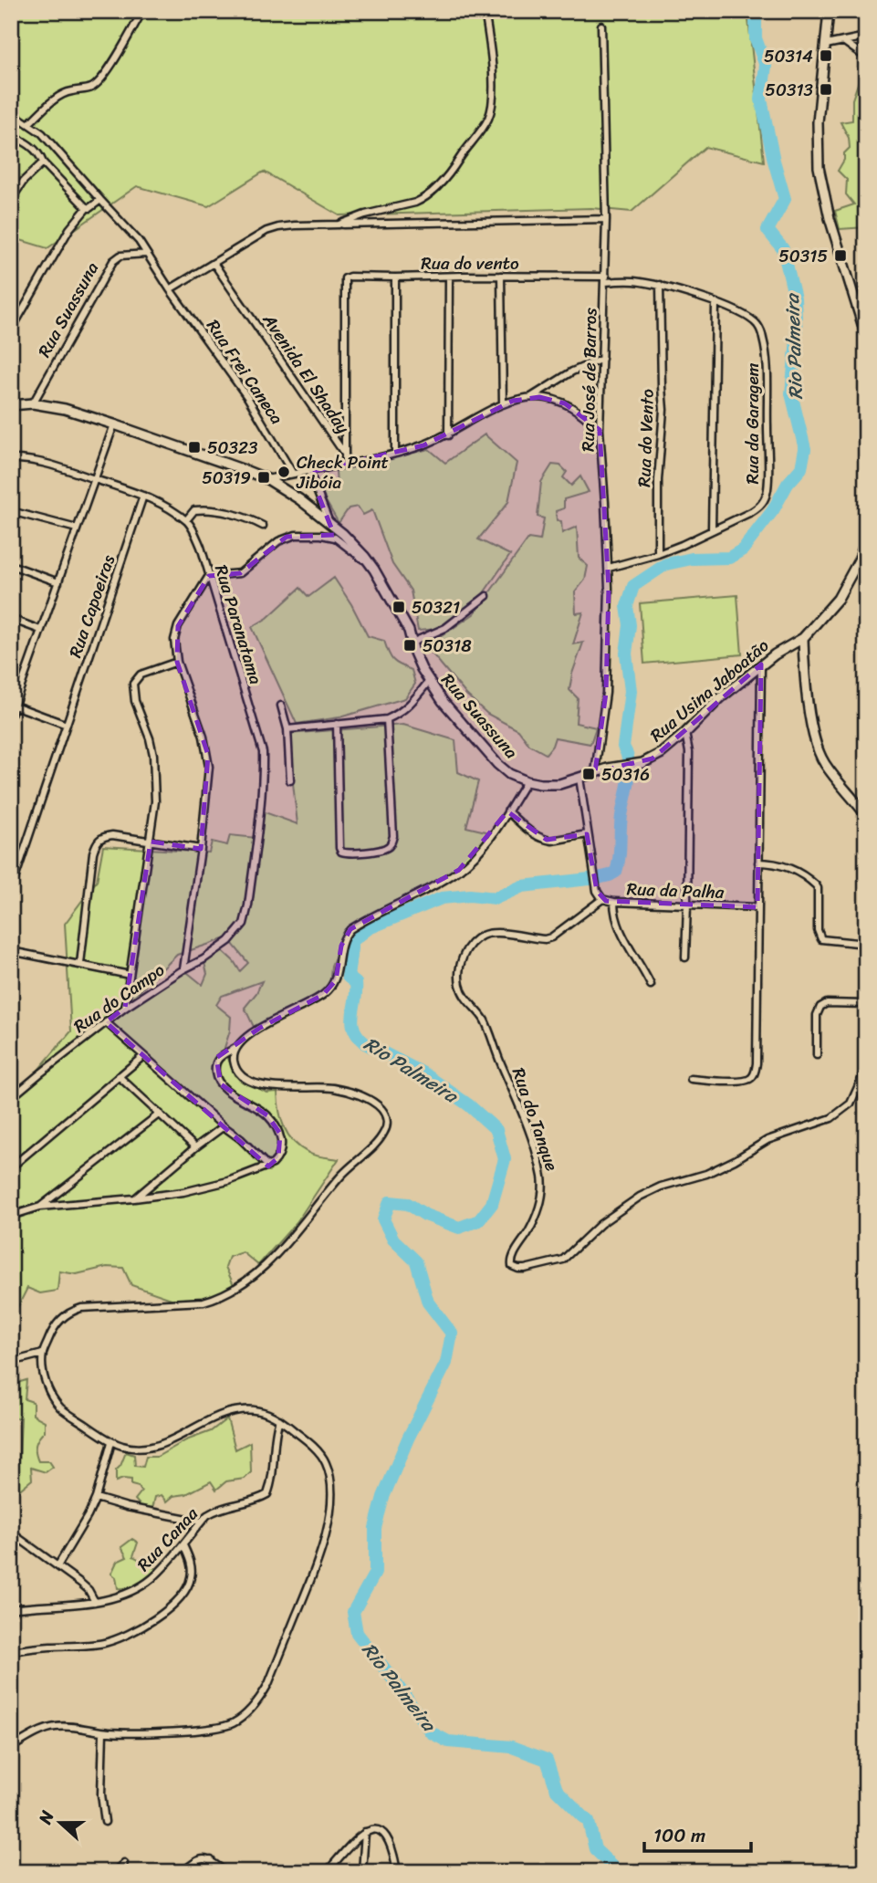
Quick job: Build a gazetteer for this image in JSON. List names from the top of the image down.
{
  "streets": {
    "street": [
      "Rua do vento",
      "Rua Suassuna",
      "Rua Frei Caneca",
      "Avenida El Shaday",
      "Rua José de Barros",
      "Rua da Garagem",
      "Rua do Vento",
      "Rua Capoeiras",
      "Rua Paranatama",
      "Rua Usina Jaboatão",
      "Rua da Palha",
      "Rua do Campo",
      "Rua do Tanque",
      "Rua Canaa"
    ]
  },
  "crossings": [
    ["Rua do vento", "Avenida El Shaday"],
    ["Rua do vento", "Rua José de Barros"],
    ["Rua do vento", "Rua do Vento"],
    ["Rua Suassuna", "Rua Frei Caneca"],
    ["Rua Suassuna", "Rua José de Barros"],
    ["Rua Suassuna", "Rua Usina Jaboatão"],
    ["Rua José de Barros", "Rua da Garagem"],
    ["Rua da Garagem", "Rua do Vento"],
    ["Rua Paranatama", "Rua do Campo"],
    ["Rua da Palha", "Rua do Tanque"]
  ],
  "water": ["Rio Palmeira"],
  "places": {
    "transit": [
      "50314",
      "50313",
      "50315",
      "50323",
      "50319",
      "50321",
      "50318",
      "50316"
    ],
    "other": ["Check Point Jibóia"]
  },
  "scale_bar": "100 m",
  "north": "left"
}
